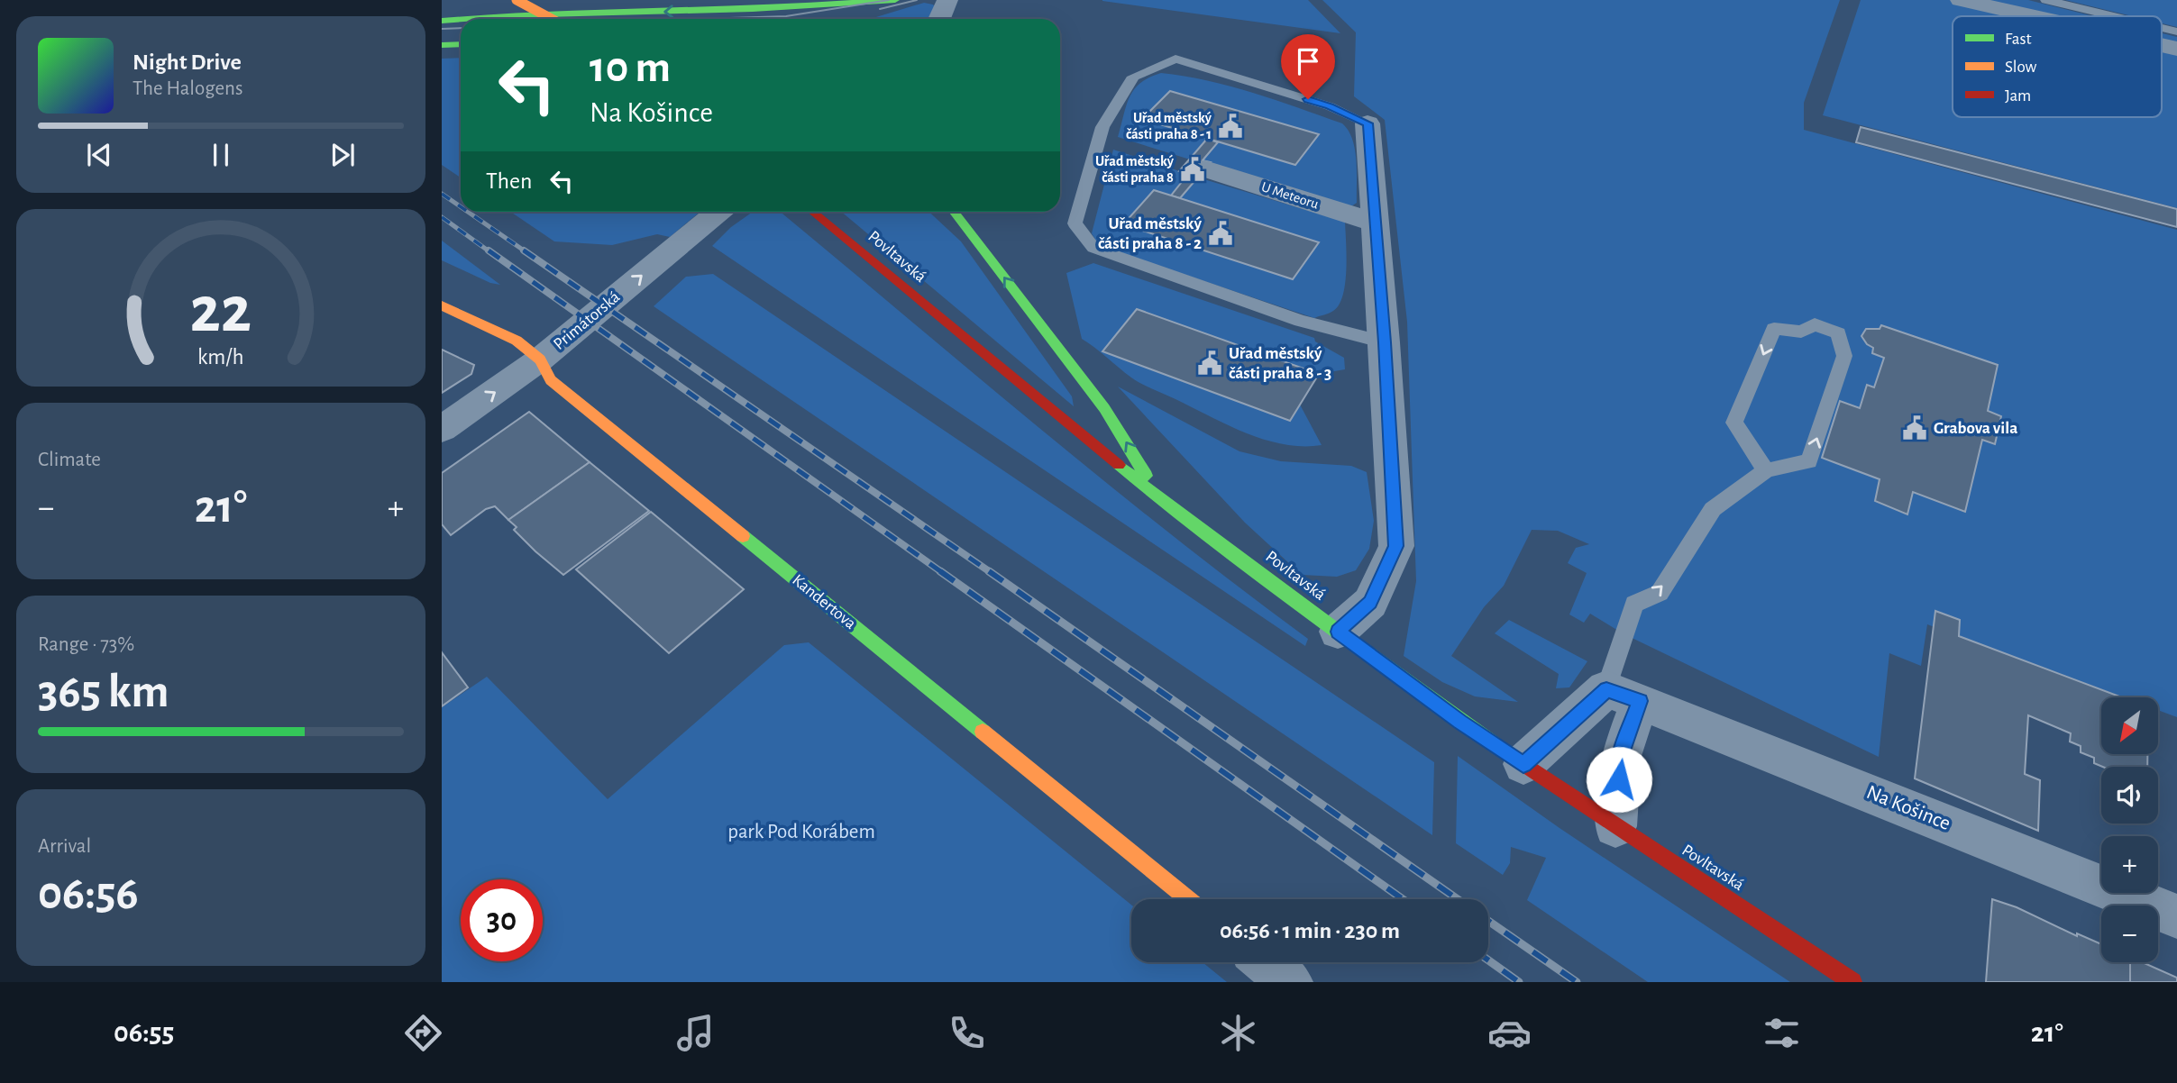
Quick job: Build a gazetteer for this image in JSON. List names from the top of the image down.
{
  "streets": {
    "main road": ["Povltavská", "Kandertova"],
    "street": ["U Meteoru", "Primátorská", "Na Košince"]
  },
  "crossings": [
    ["Primátorská", "Kandertova"]
  ],
  "one_way": ["Primátorská"],
  "parks": ["park Pod Korábem"],
  "places": {
    "public building": [
      "Uřad městský části praha 8 - 1",
      "Uřad městský části praha 8",
      "Uřad městský části praha 8 - 2",
      "Uřad městský části praha 8 - 3",
      "Grabova vila"
    ]
  },
  "legend": ["Fast", "Slow", "Jam"],
  "north": "bottom left",
  "page": {
    "turn": ["10 m", "Na Košince"],
    "song": ["Night Drive", "The Halogens"],
    "then": "Then",
    "tile": [
      "Climate",
      ["Range · 73%", "365 km"],
      ["Arrival", "06:56"]
    ],
    "heat": ["−", "21°", "+"],
    "map_buttons": ["+", "−"],
    "limit": "30",
    "trip": "06:56 · 1 min · 230 m",
    "tabs": ["06:55", "21°"],
    "gauge": ["22", "km/h"]
  }
}
